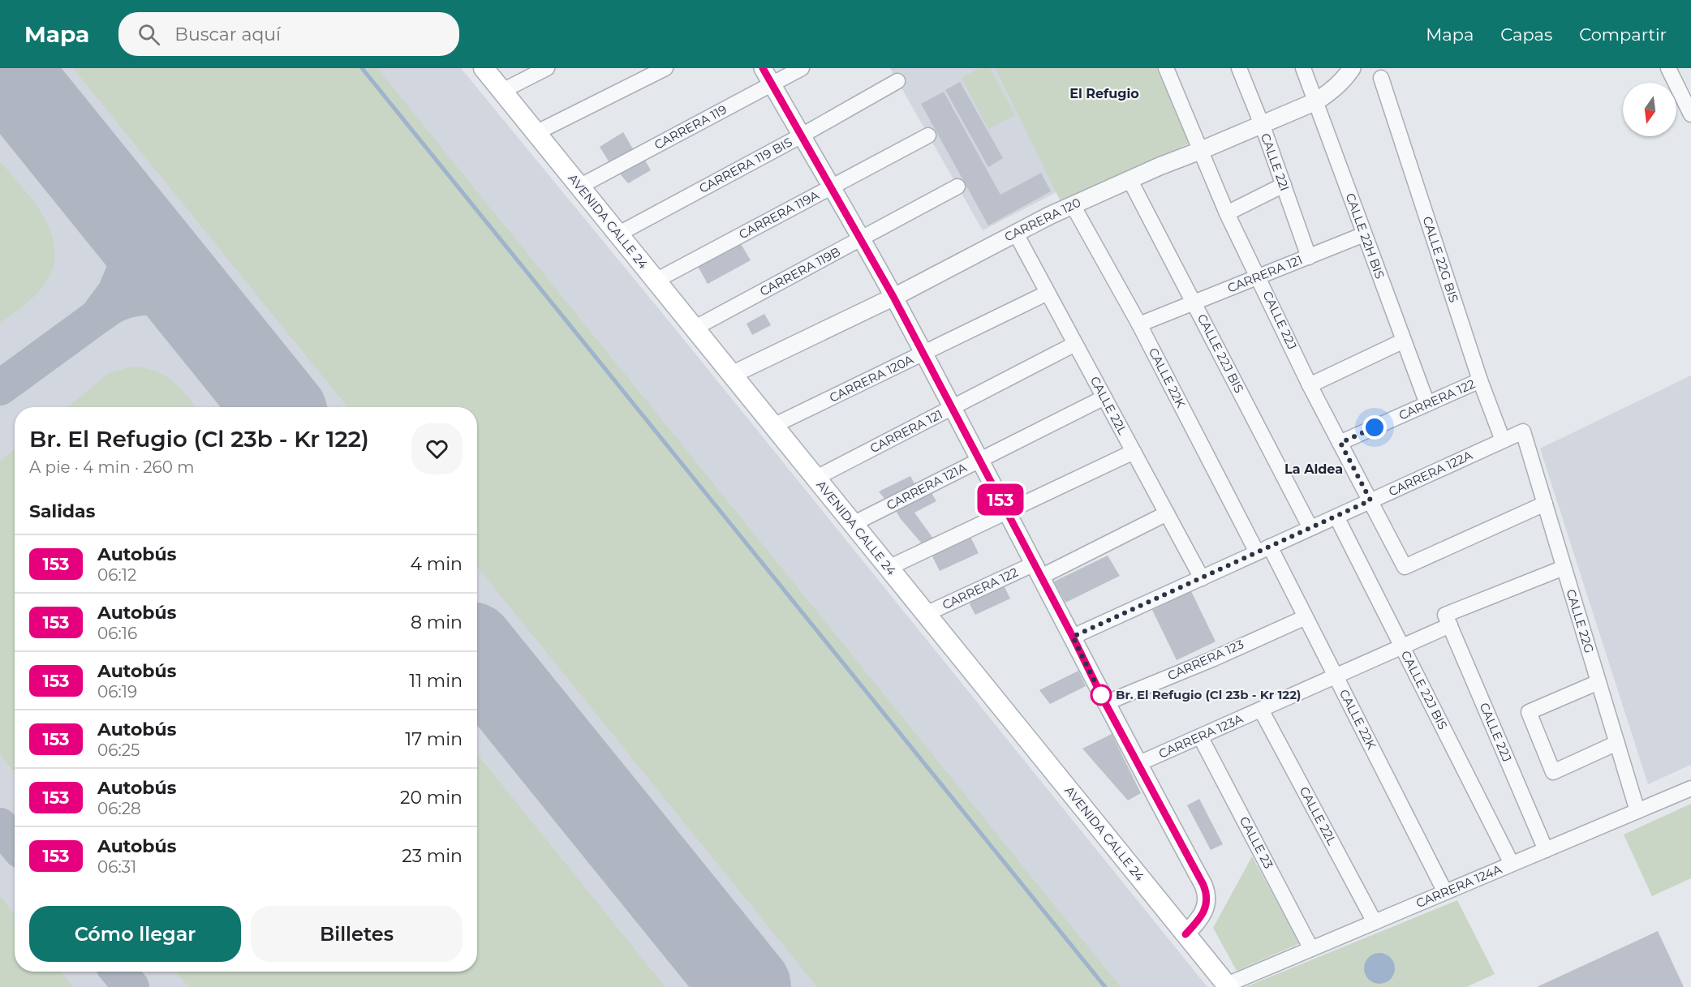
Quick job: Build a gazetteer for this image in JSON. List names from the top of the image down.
{
  "streets": {
    "main road": ["AVENIDA CALLE 24"],
    "street": [
      "CARRERA 119",
      "CALLE 22I",
      "CARRERA 119 BIS",
      "CARRERA 119A",
      "CARRERA 120",
      "CALLE 22H BIS",
      "CALLE 22G BIS",
      "CARRERA 119B",
      "CARRERA 121",
      "CALLE 22J",
      "CALLE 22J BIS",
      "CALLE 22K",
      "CARRERA 120A",
      "CARRERA 122",
      "CALLE 22L",
      "CARRERA 122A",
      "CARRERA 121A",
      "CALLE 22G",
      "CARRERA 123",
      "CARRERA 123A",
      "CALLE 23",
      "CARRERA 124A"
    ]
  },
  "crossings": [
    ["CARRERA 119", "AVENIDA CALLE 24"],
    ["CALLE 22I", "CARRERA 120"],
    ["CALLE 22I", "CARRERA 121"],
    ["CARRERA 119 BIS", "AVENIDA CALLE 24"],
    ["CARRERA 119A", "AVENIDA CALLE 24"],
    ["CARRERA 120", "AVENIDA CALLE 24"],
    ["CARRERA 120", "CALLE 22H BIS"],
    ["CARRERA 120", "CALLE 22J"],
    ["CARRERA 120", "CALLE 22J BIS"],
    ["CARRERA 120", "CALLE 22K"],
    ["CARRERA 120", "CALLE 22L"],
    ["AVENIDA CALLE 24", "CARRERA 119B"],
    ["AVENIDA CALLE 24", "CARRERA 121"],
    ["AVENIDA CALLE 24", "CARRERA 120A"],
    ["AVENIDA CALLE 24", "CARRERA 122"],
    ["AVENIDA CALLE 24", "CARRERA 121A"],
    ["AVENIDA CALLE 24", "CARRERA 124A"],
    ["CALLE 22H BIS", "CARRERA 121"],
    ["CALLE 22H BIS", "CARRERA 122"],
    ["CALLE 22G BIS", "CARRERA 122"],
    ["CALLE 22G BIS", "CARRERA 122A"],
    ["CARRERA 121", "CALLE 22J"],
    ["CARRERA 121", "CALLE 22J BIS"],
    ["CARRERA 121", "CALLE 22K"],
    ["CARRERA 121", "CALLE 22L"],
    ["CALLE 22J", "CARRERA 122"],
    ["CALLE 22J", "CARRERA 122A"],
    ["CALLE 22J", "CALLE 22G"],
    ["CALLE 22J", "CARRERA 123A"],
    ["CALLE 22J", "CARRERA 124A"],
    ["CALLE 22J BIS", "CARRERA 122A"],
    ["CALLE 22J BIS", "CARRERA 123A"],
    ["CALLE 22J BIS", "CARRERA 124A"],
    ["CALLE 22K", "CARRERA 122A"],
    ["CALLE 22K", "CARRERA 123"],
    ["CALLE 22K", "CARRERA 123A"],
    ["CALLE 22K", "CARRERA 124A"],
    ["CARRERA 120A", "CALLE 22L"],
    ["CARRERA 122", "CALLE 22L"],
    ["CALLE 22L", "CARRERA 122A"],
    ["CALLE 22L", "CARRERA 121A"],
    ["CALLE 22L", "CARRERA 123A"],
    ["CALLE 22L", "CARRERA 124A"],
    ["CARRERA 122A", "CALLE 22G"],
    ["CALLE 22G", "CARRERA 123A"],
    ["CALLE 22G", "CARRERA 124A"],
    ["CARRERA 123A", "CALLE 23"],
    ["CALLE 23", "CARRERA 124A"]
  ],
  "districts": ["El Refugio", "La Aldea"],
  "places": ["Br. El Refugio (Cl 23b - Kr 122)"],
  "lines": ["bus line 153"],
  "north": "bottom",
  "page": {
    "header": "Mapa",
    "search": "Buscar aquí",
    "nav": ["Mapa", "Capas", "Compartir"],
    "on_map": "153",
    "heading": [
      ["Br. El Refugio (Cl 23b - Kr 122)", "A pie · 4 min · 260 m"],
      "Salidas"
    ],
    "list": [
      {
        "mark": "153",
        "name": "Autobús",
        "note": "06:12",
        "value": "4 min"
      },
      {
        "mark": "153",
        "name": "Autobús",
        "note": "06:16",
        "value": "8 min"
      },
      {
        "mark": "153",
        "name": "Autobús",
        "note": "06:19",
        "value": "11 min"
      },
      {
        "mark": "153",
        "name": "Autobús",
        "note": "06:25",
        "value": "17 min"
      },
      {
        "mark": "153",
        "name": "Autobús",
        "note": "06:28",
        "value": "20 min"
      },
      {
        "mark": "153",
        "name": "Autobús",
        "note": "06:31",
        "value": "23 min"
      }
    ],
    "buttons": ["Cómo llegar", "Billetes"]
  }
}
